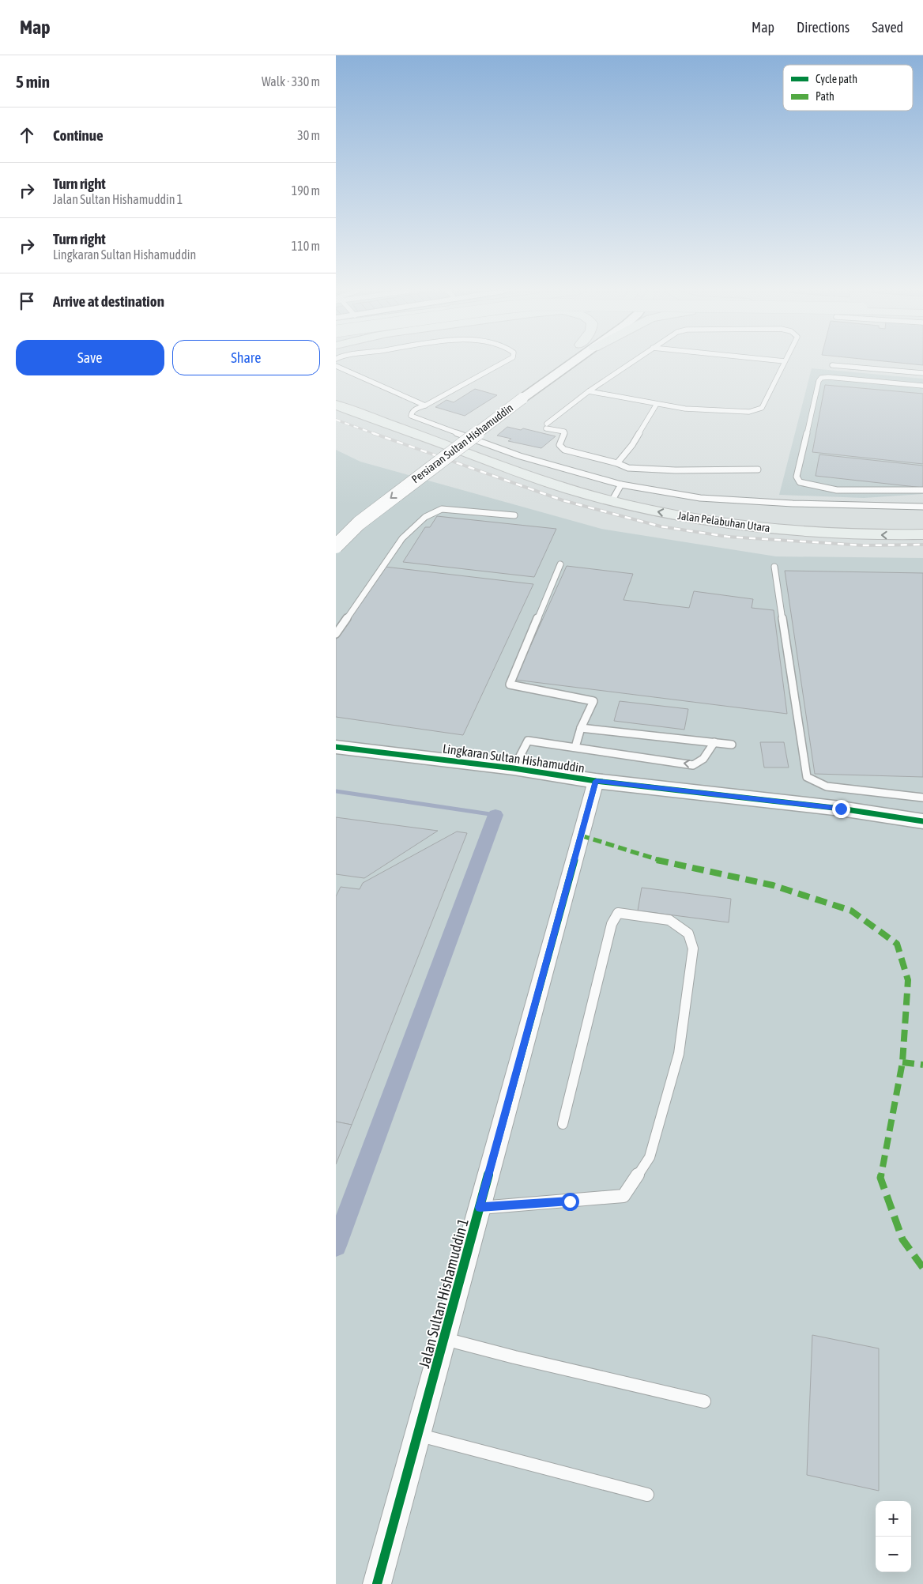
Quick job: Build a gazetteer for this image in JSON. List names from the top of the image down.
{
  "streets": {
    "main road": ["Jalan Pelabuhan Utara"],
    "street": ["Persiaran Sultan Hishamuddin", "Lingkaran Sultan Hishamuddin", "Jalan Sultan Hishamuddin 1"]
  },
  "crossings": [
    ["Lingkaran Sultan Hishamuddin", "Jalan Sultan Hishamuddin 1"]
  ],
  "one_way": ["Jalan Pelabuhan Utara"],
  "legend": ["Cycle path", "Path"],
  "page": {
    "header": "Map",
    "nav": ["Map", "Directions", "Saved"],
    "heading": ["5 min", "Walk · 330 m"],
    "list": [
      ["Continue", "30 m"],
      ["Turn right", "Jalan Sultan Hishamuddin 1", "190 m"],
      ["Turn right", "Lingkaran Sultan Hishamuddin", "110 m"],
      "Arrive at destination"
    ],
    "buttons": ["Save", "Share"],
    "map_buttons": ["+", "−"]
  }
}
